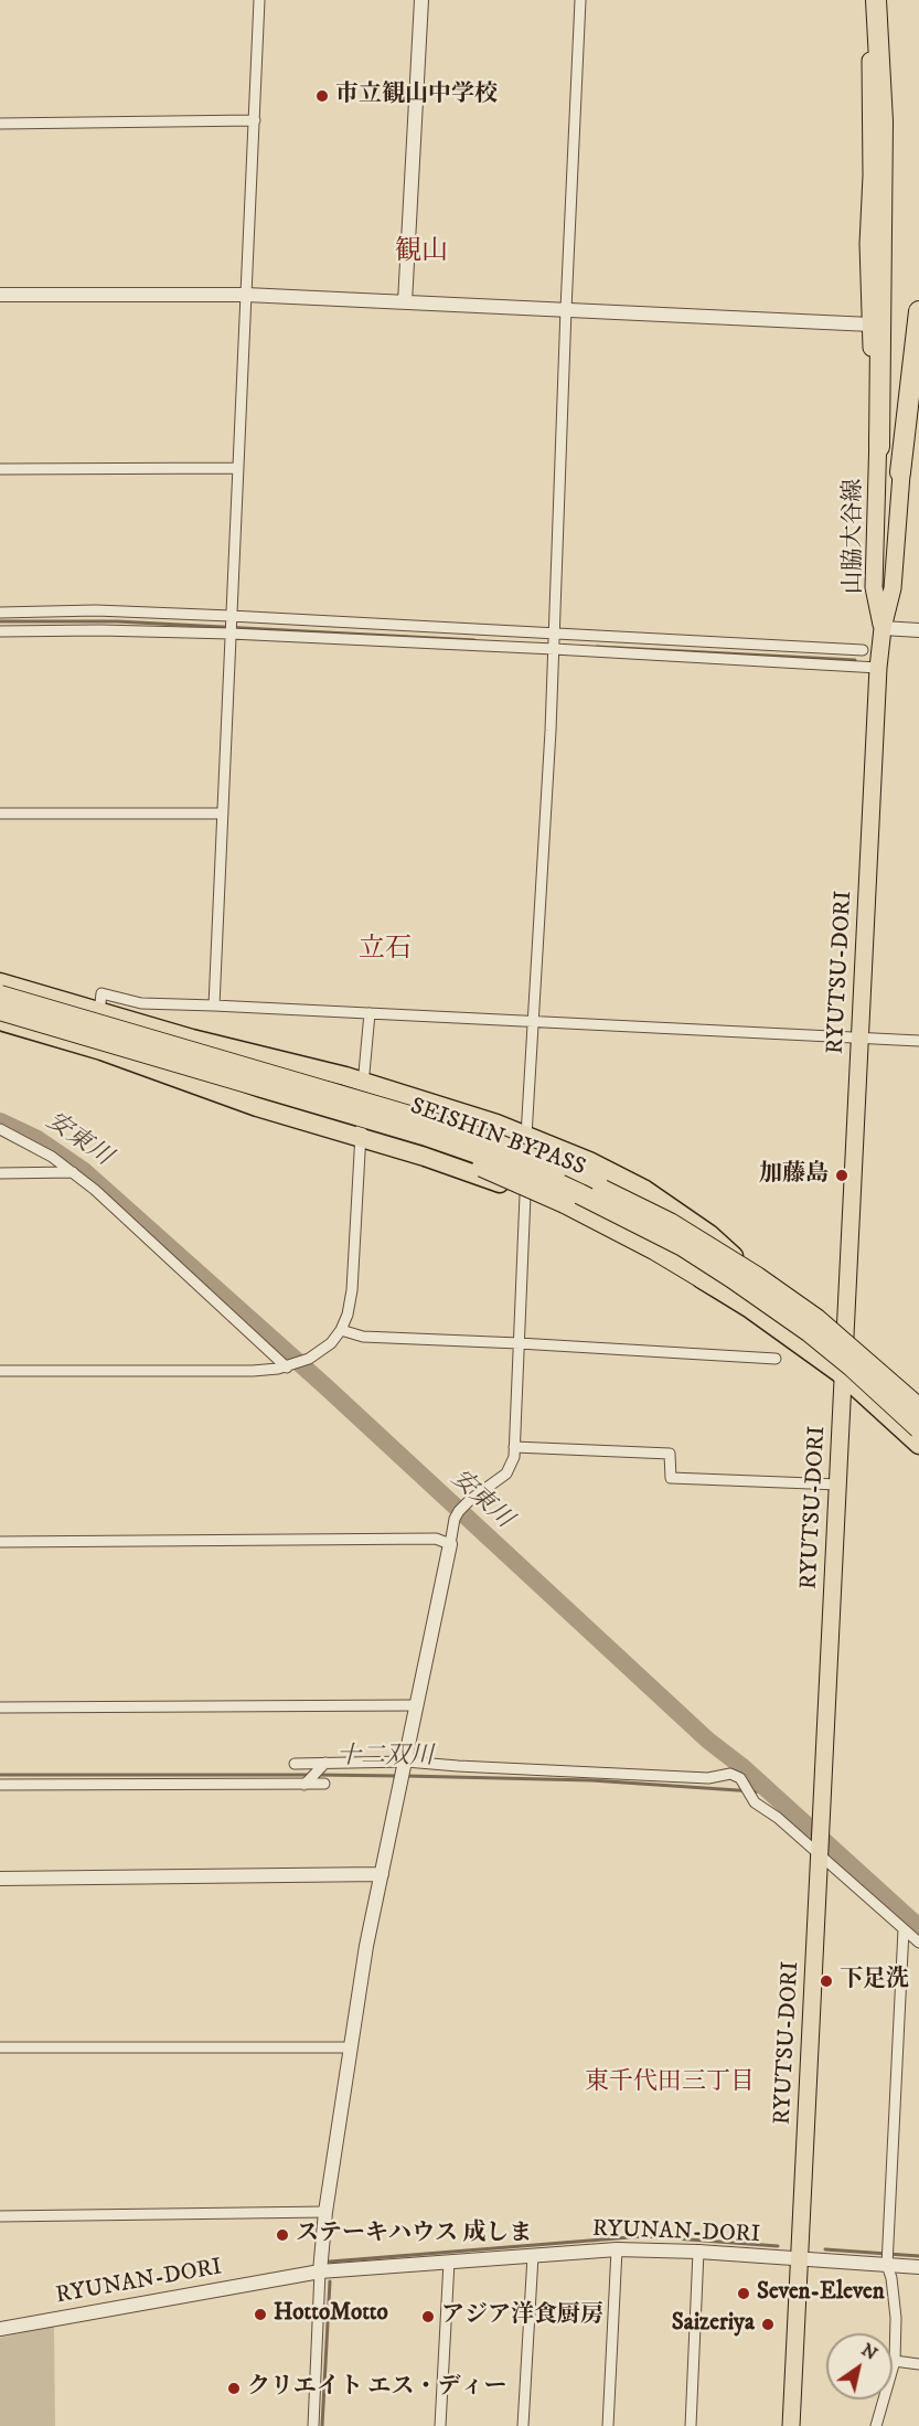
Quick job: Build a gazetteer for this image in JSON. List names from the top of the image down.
{
  "streets": {
    "highway": ["SEISHIN BYPASS"],
    "main road": ["山脇大谷線", "RYUTSU-DORI"],
    "street": ["RYUNAN-DORI"]
  },
  "crossings": [
    ["山脇大谷線", "RYUTSU-DORI"],
    ["RYUTSU-DORI", "RYUNAN-DORI"]
  ],
  "districts": ["観山", "立石", "東千代田三丁目"],
  "water": ["安東川", "十二双川"],
  "places": [
    "市立観山中学校",
    "加藤島",
    "下足洗",
    "ステーキハウス 成しま",
    "Seven-Eleven",
    "HottoMotto",
    "アジア洋食厨房",
    "Saizeriya",
    "クリエイト エス・ディー"
  ],
  "north": "top right"
}
